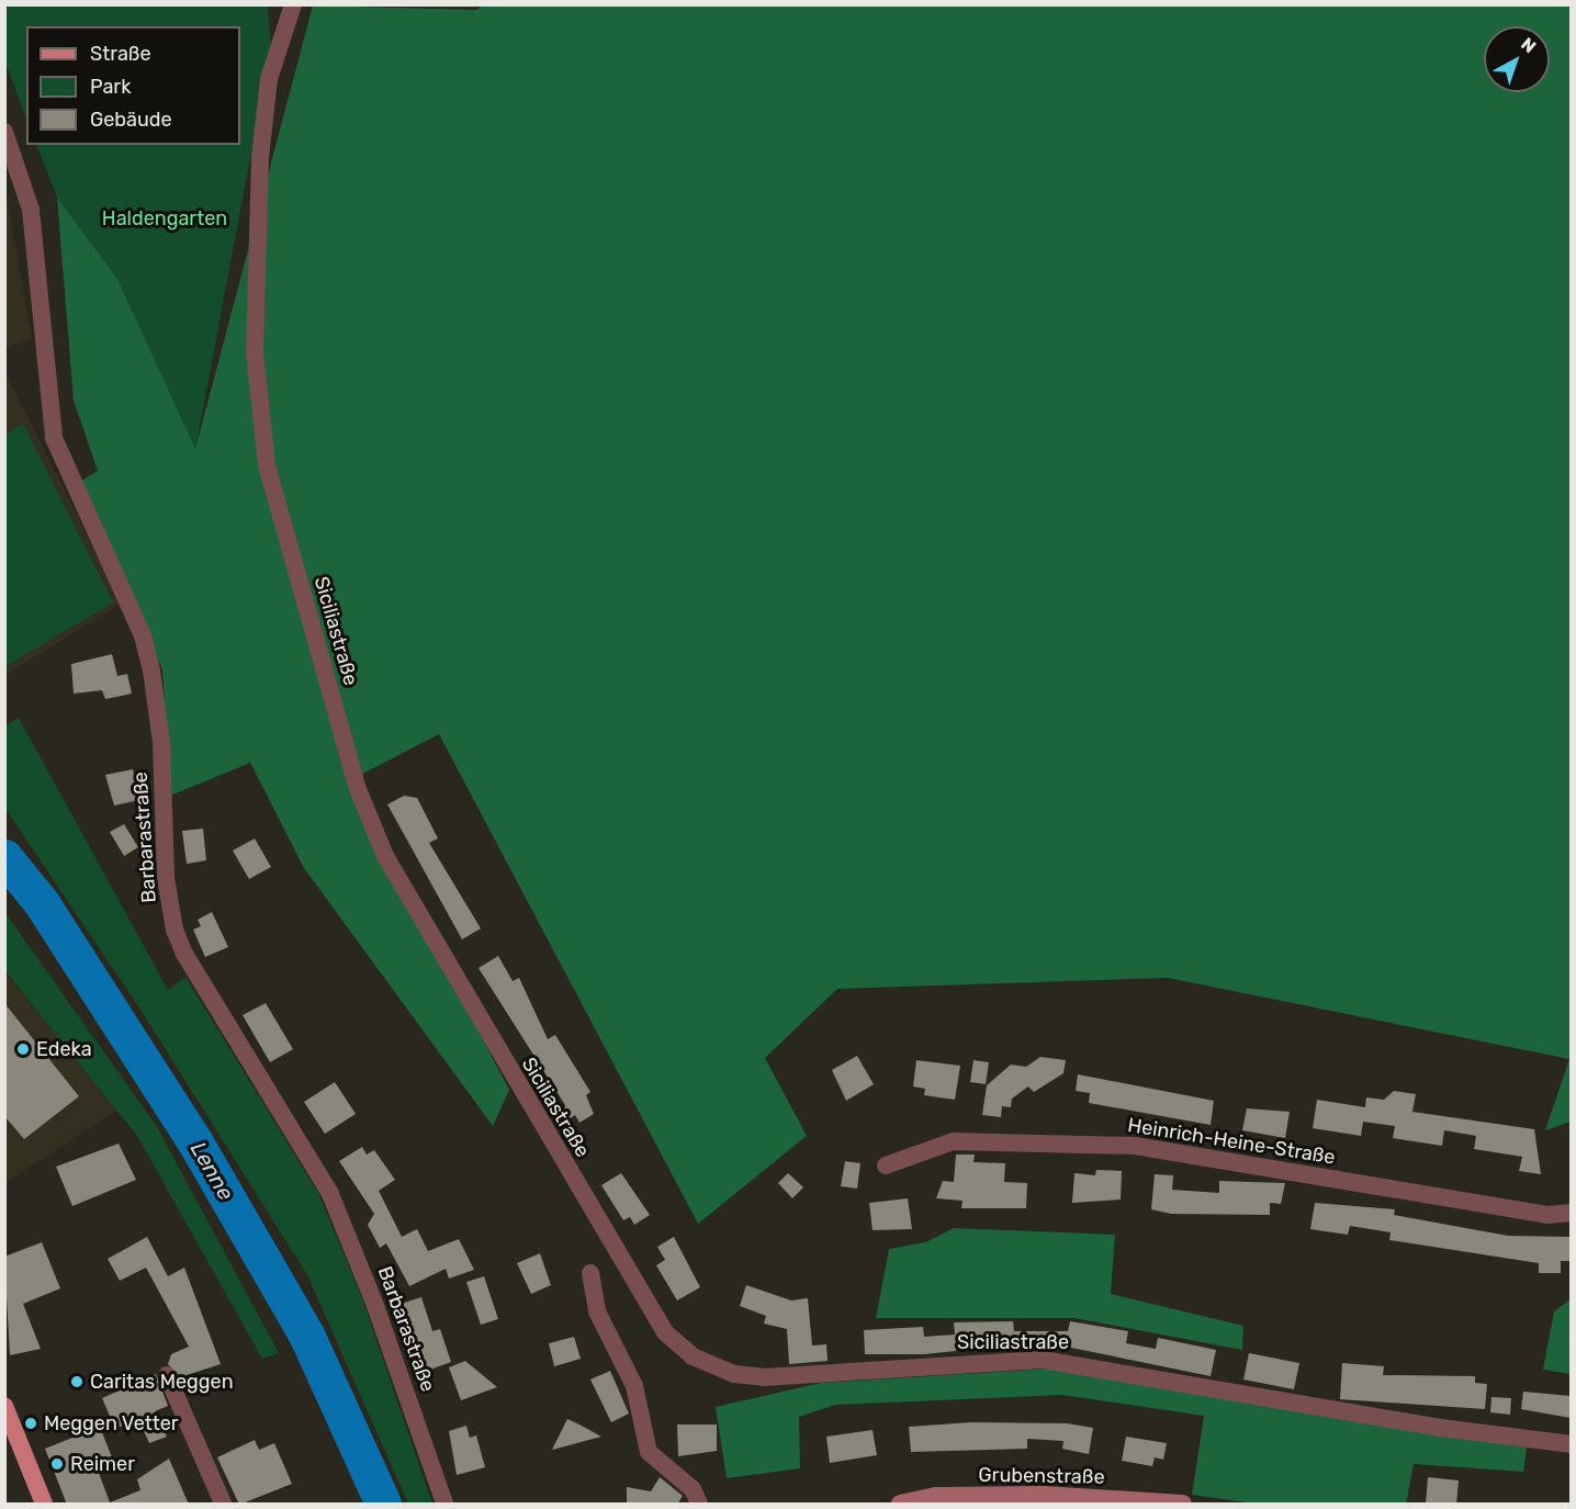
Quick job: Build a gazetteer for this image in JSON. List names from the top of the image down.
{
  "streets": {
    "main road": ["Grubenstraße"],
    "street": ["Siciliastraße", "Barbarastraße", "Heinrich-Heine-Straße"]
  },
  "water": ["Lenne"],
  "parks": ["Haldengarten"],
  "places": [
    "Edeka",
    "Caritas Meggen",
    "Meggen Vetter",
    "Reimer"
  ],
  "legend": ["Straße", "Park", "Gebäude"],
  "north": "top right"
}
